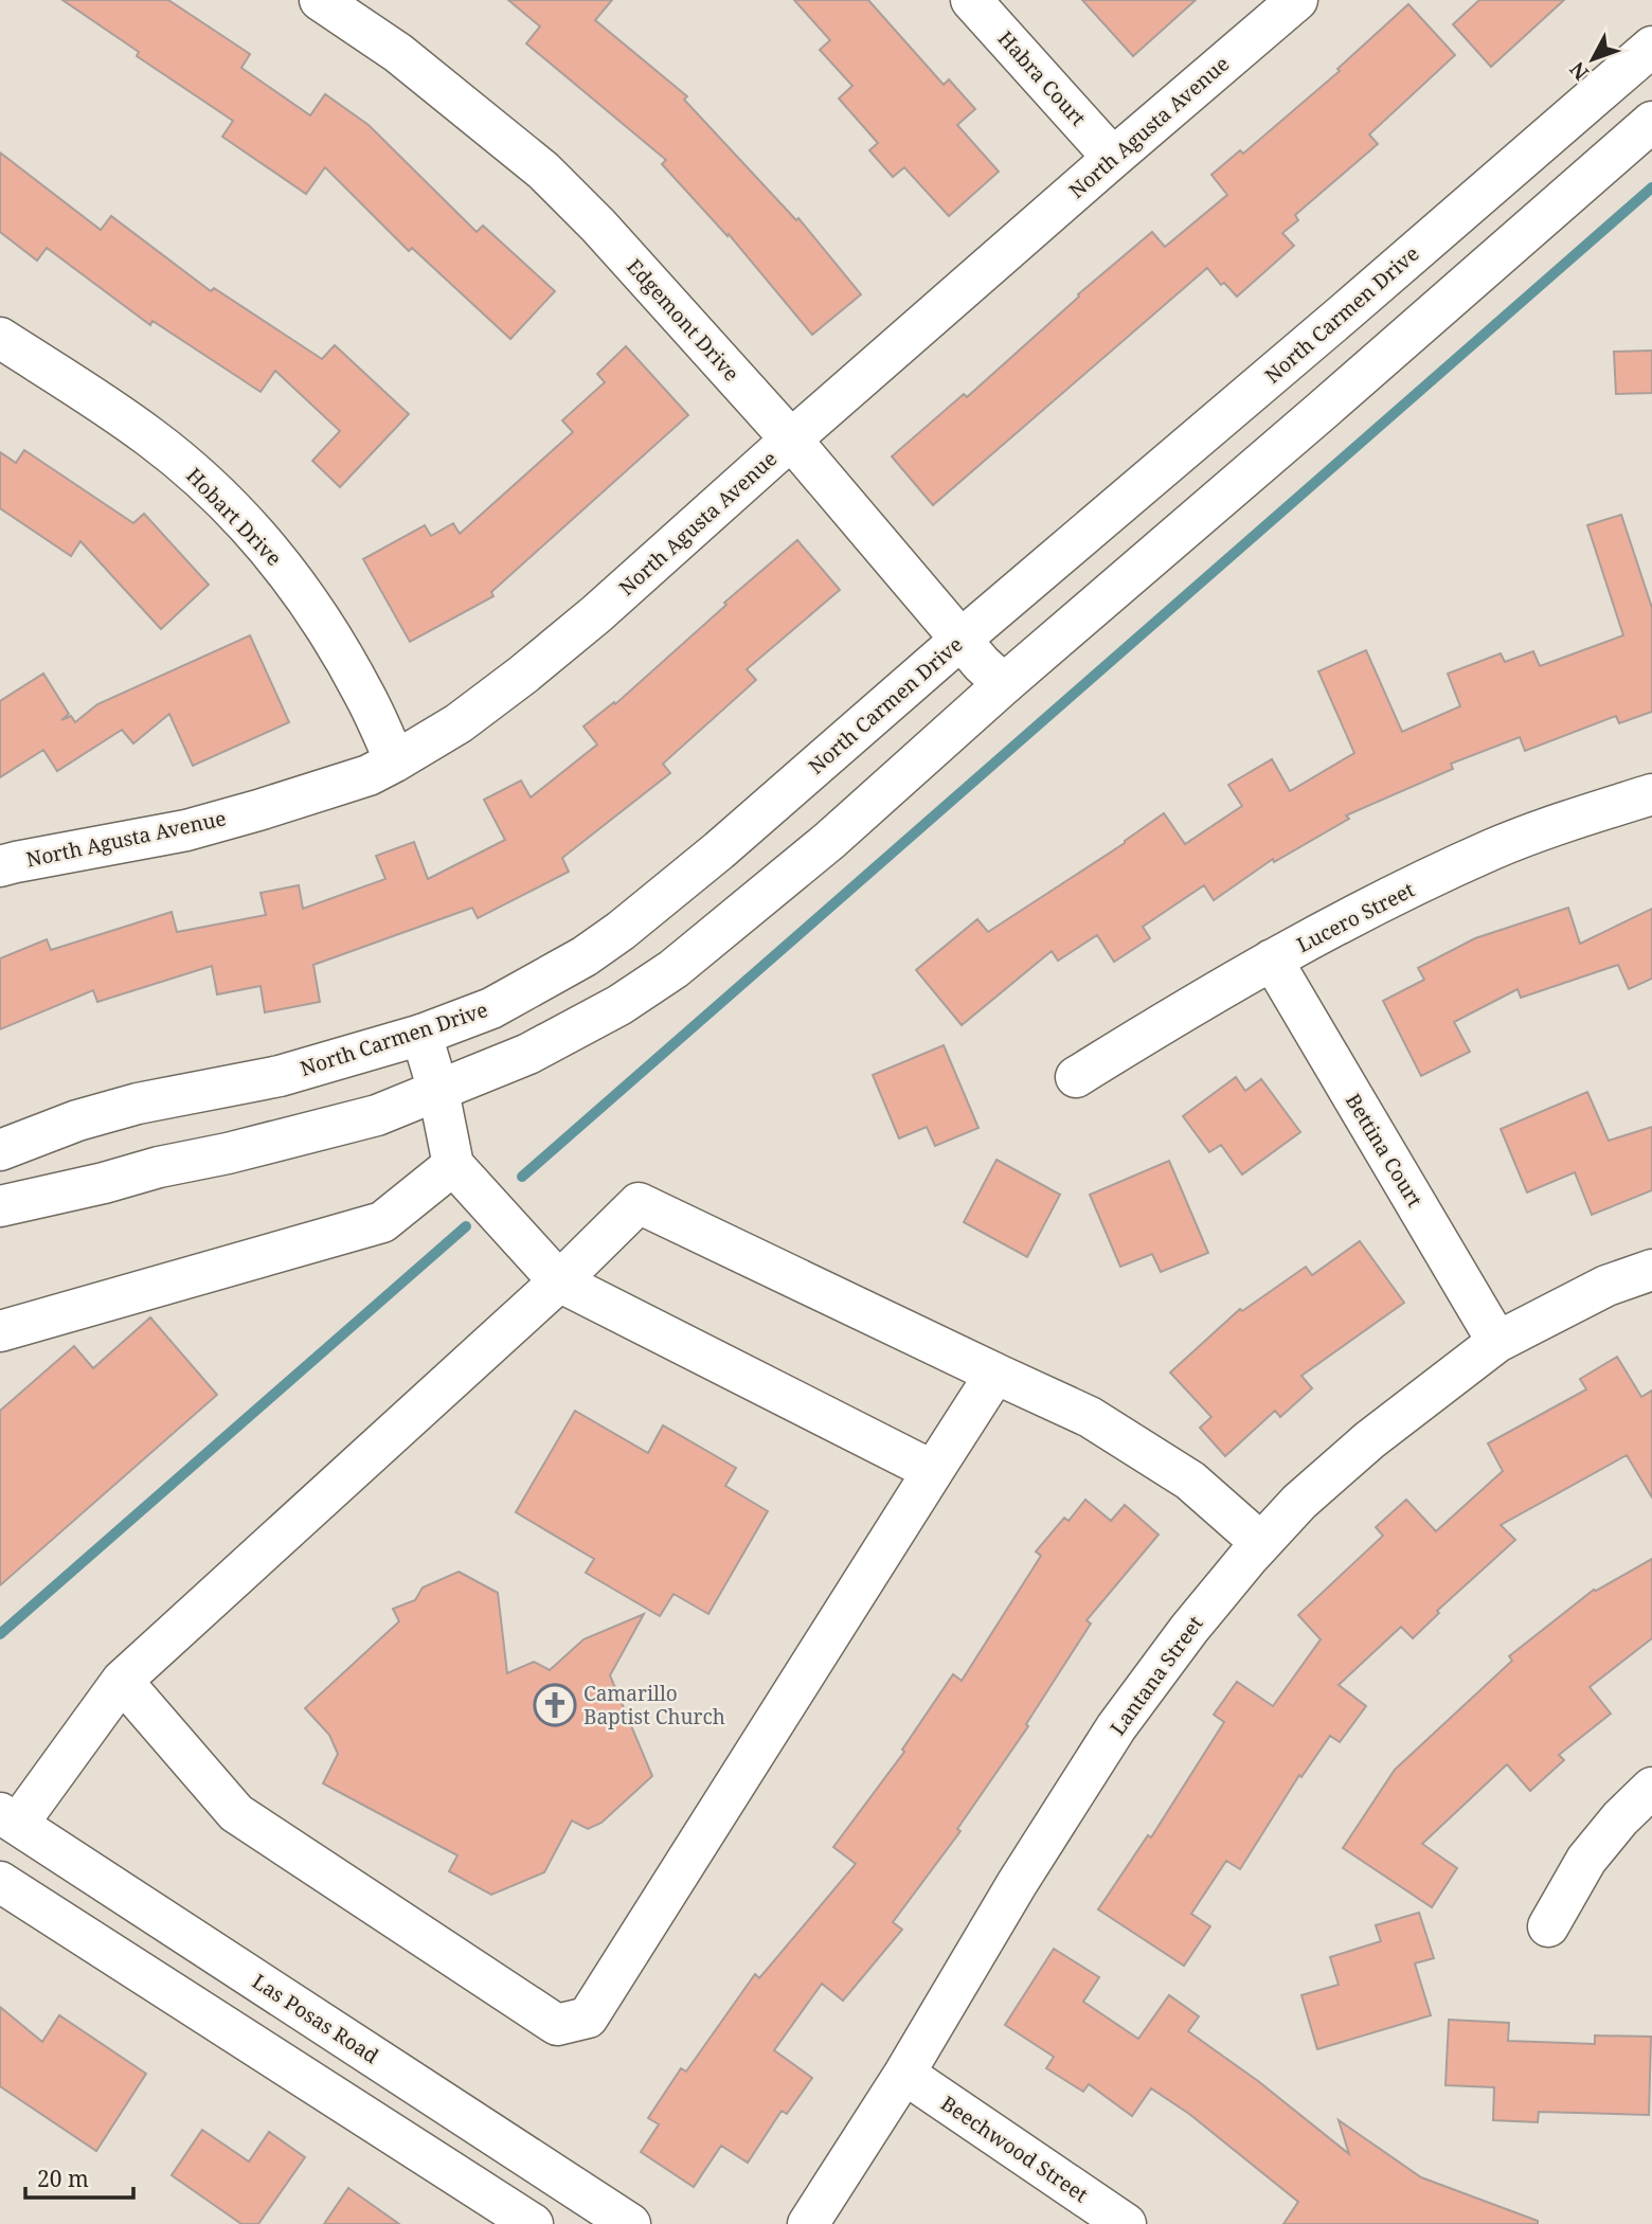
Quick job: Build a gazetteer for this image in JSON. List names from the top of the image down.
{
  "streets": {
    "street": [
      "Habra Court",
      "North Agusta Avenue",
      "North Carmen Drive",
      "Edgemont Drive",
      "Hobart Drive",
      "Lucero Street",
      "Bettina Court",
      "Lantana Street",
      "Las Posas Road",
      "Beechwood Street"
    ]
  },
  "crossings": [
    ["Habra Court", "North Agusta Avenue"],
    ["North Agusta Avenue", "Edgemont Drive"],
    ["North Agusta Avenue", "Hobart Drive"],
    ["North Carmen Drive", "Edgemont Drive"],
    ["Lucero Street", "Bettina Court"],
    ["Bettina Court", "Lantana Street"],
    ["Lantana Street", "Beechwood Street"]
  ],
  "places": {
    "church": ["Camarillo Baptist Church"]
  },
  "scale_bar": "20 m",
  "north": "bottom left"
}
